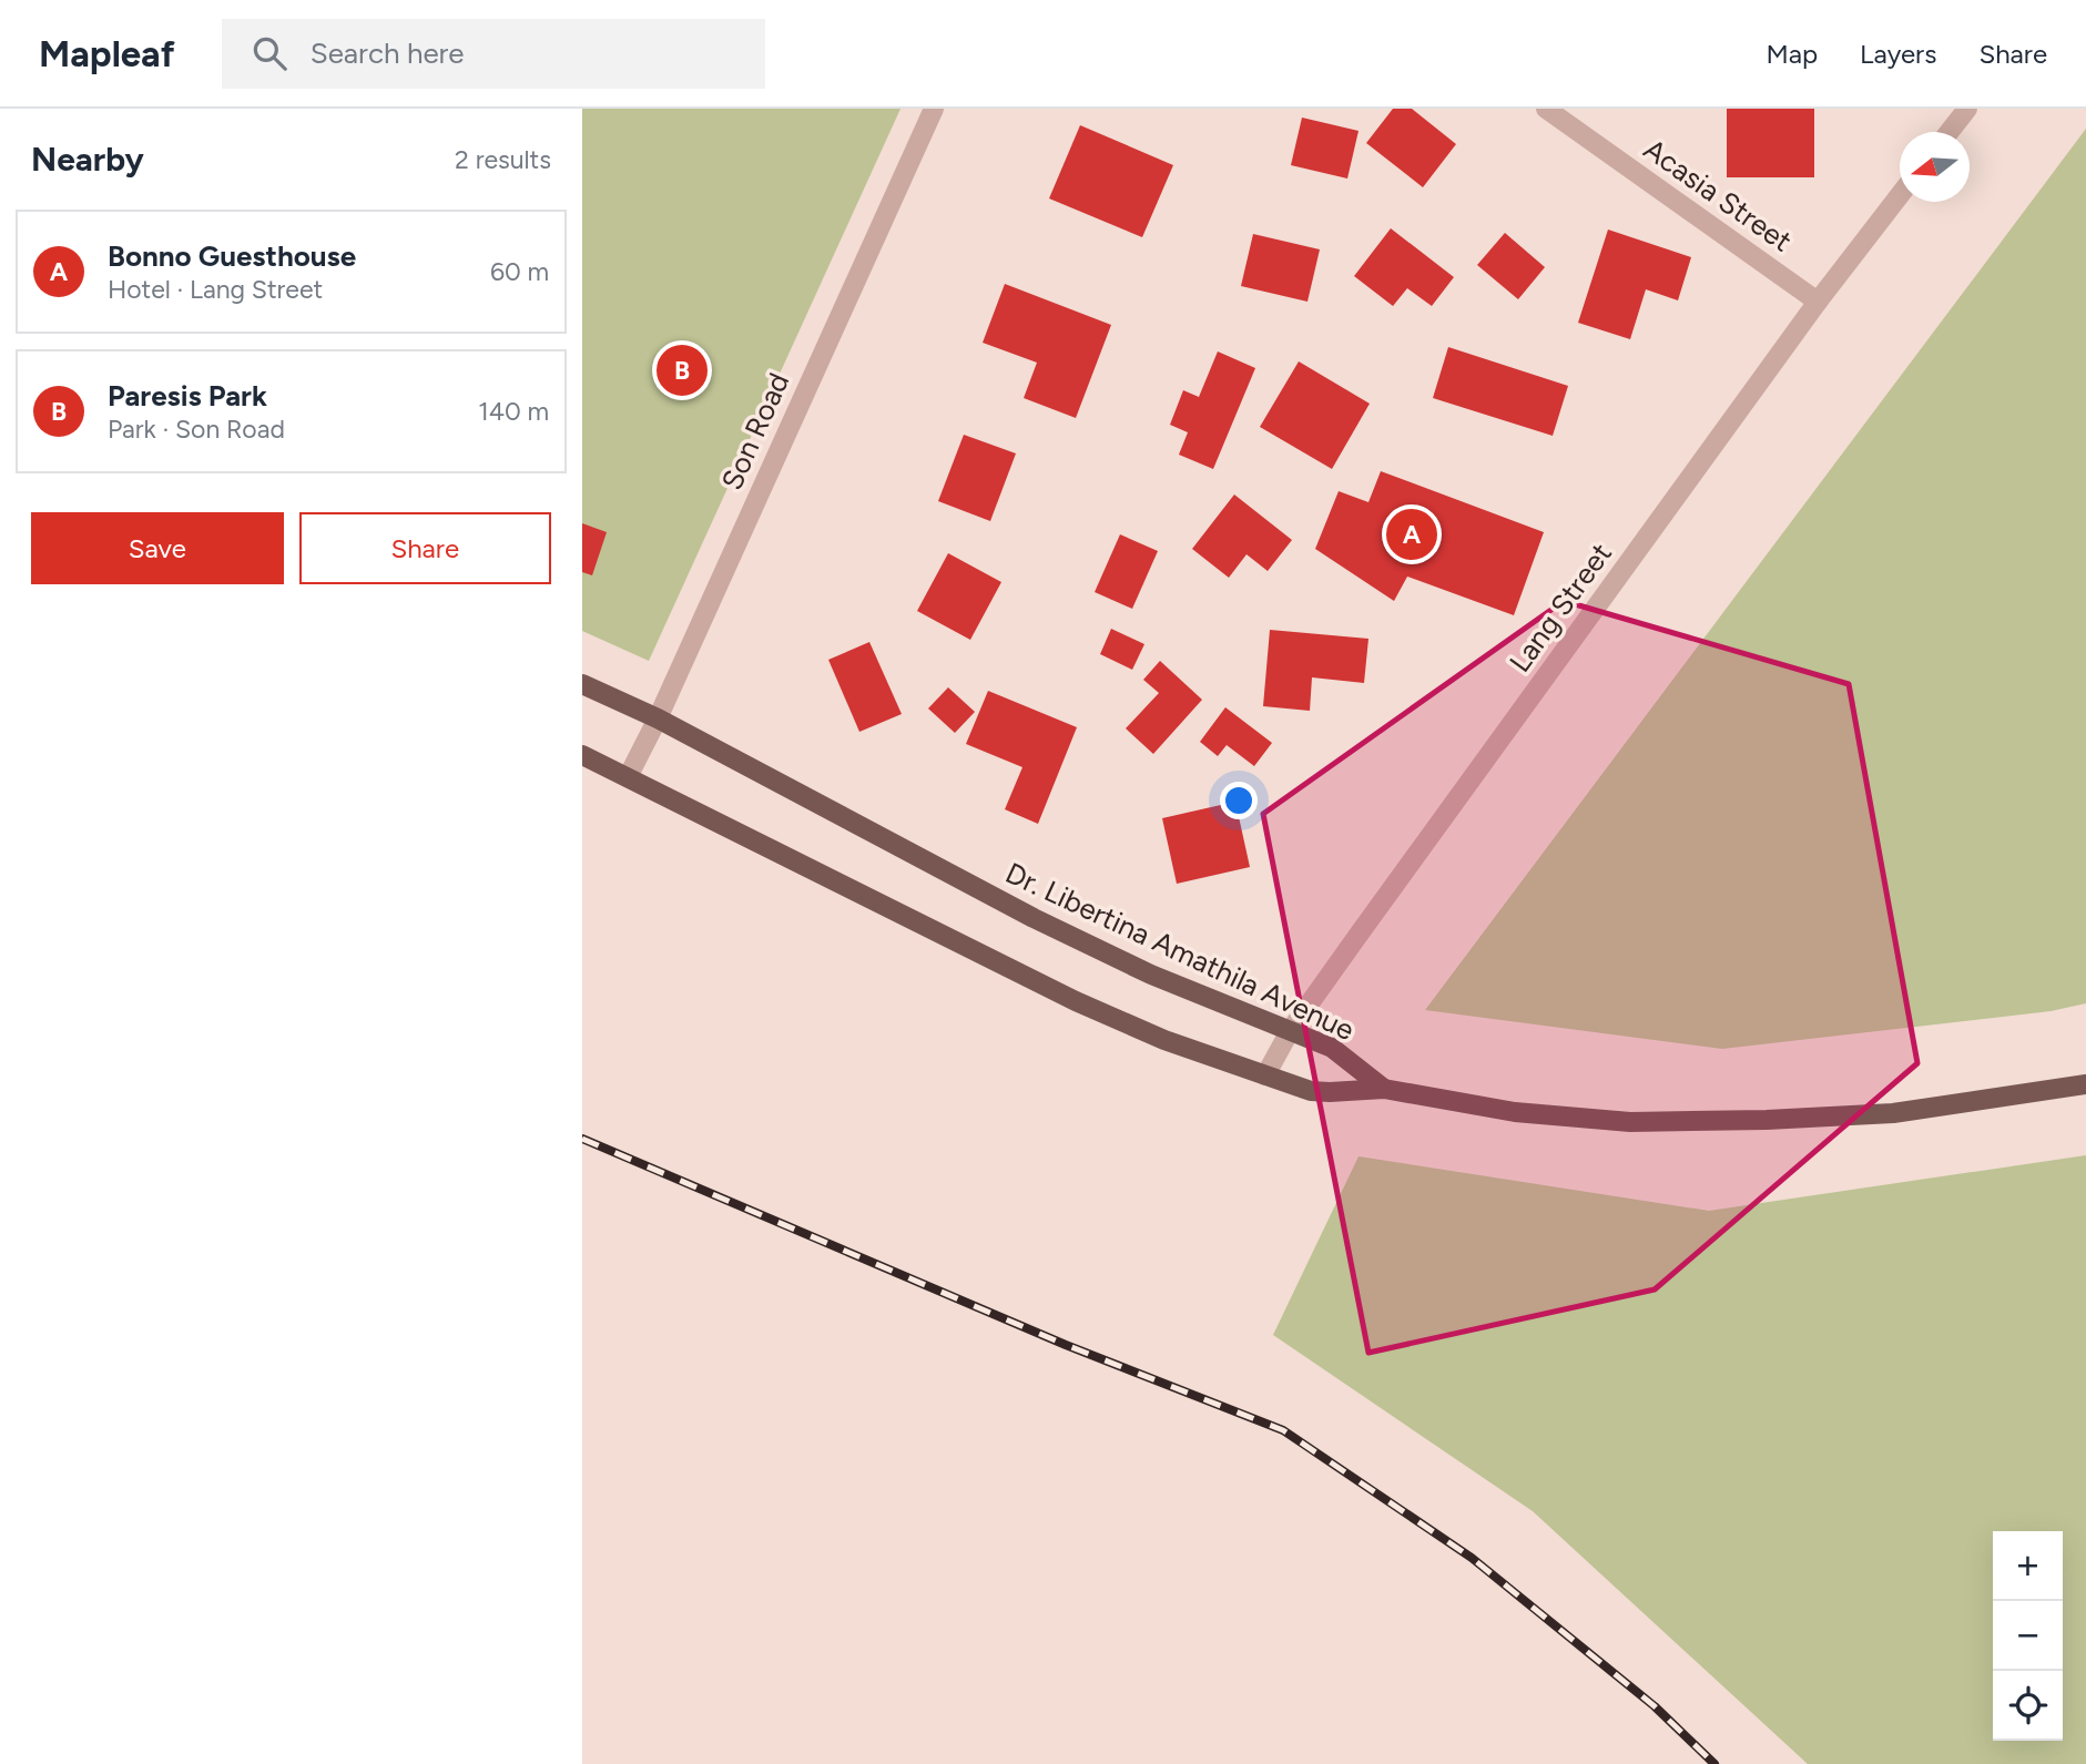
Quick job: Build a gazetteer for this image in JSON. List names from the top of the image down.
{
  "streets": {
    "main road": ["Dr. Libertina Amathila Avenue"],
    "street": ["Acasia Street", "Son Road", "Lang Street"]
  },
  "crossings": [
    ["Acasia Street", "Lang Street"],
    ["Son Road", "Dr. Libertina Amathila Avenue"],
    ["Lang Street", "Dr. Libertina Amathila Avenue"]
  ],
  "north": "left",
  "page": {
    "header": "Mapleaf",
    "search": "Search here",
    "nav": ["Map", "Layers", "Share"],
    "heading": ["Nearby", "2 results"],
    "list": [
      {
        "mark": "A",
        "name": "Bonno Guesthouse",
        "note": "Hotel · Lang Street",
        "value": "60 m"
      },
      {
        "mark": "B",
        "name": "Paresis Park",
        "note": "Park · Son Road",
        "value": "140 m"
      }
    ],
    "pins": ["B", "A"],
    "buttons": ["Save", "Share"],
    "map_buttons": ["+", "−"]
  }
}
